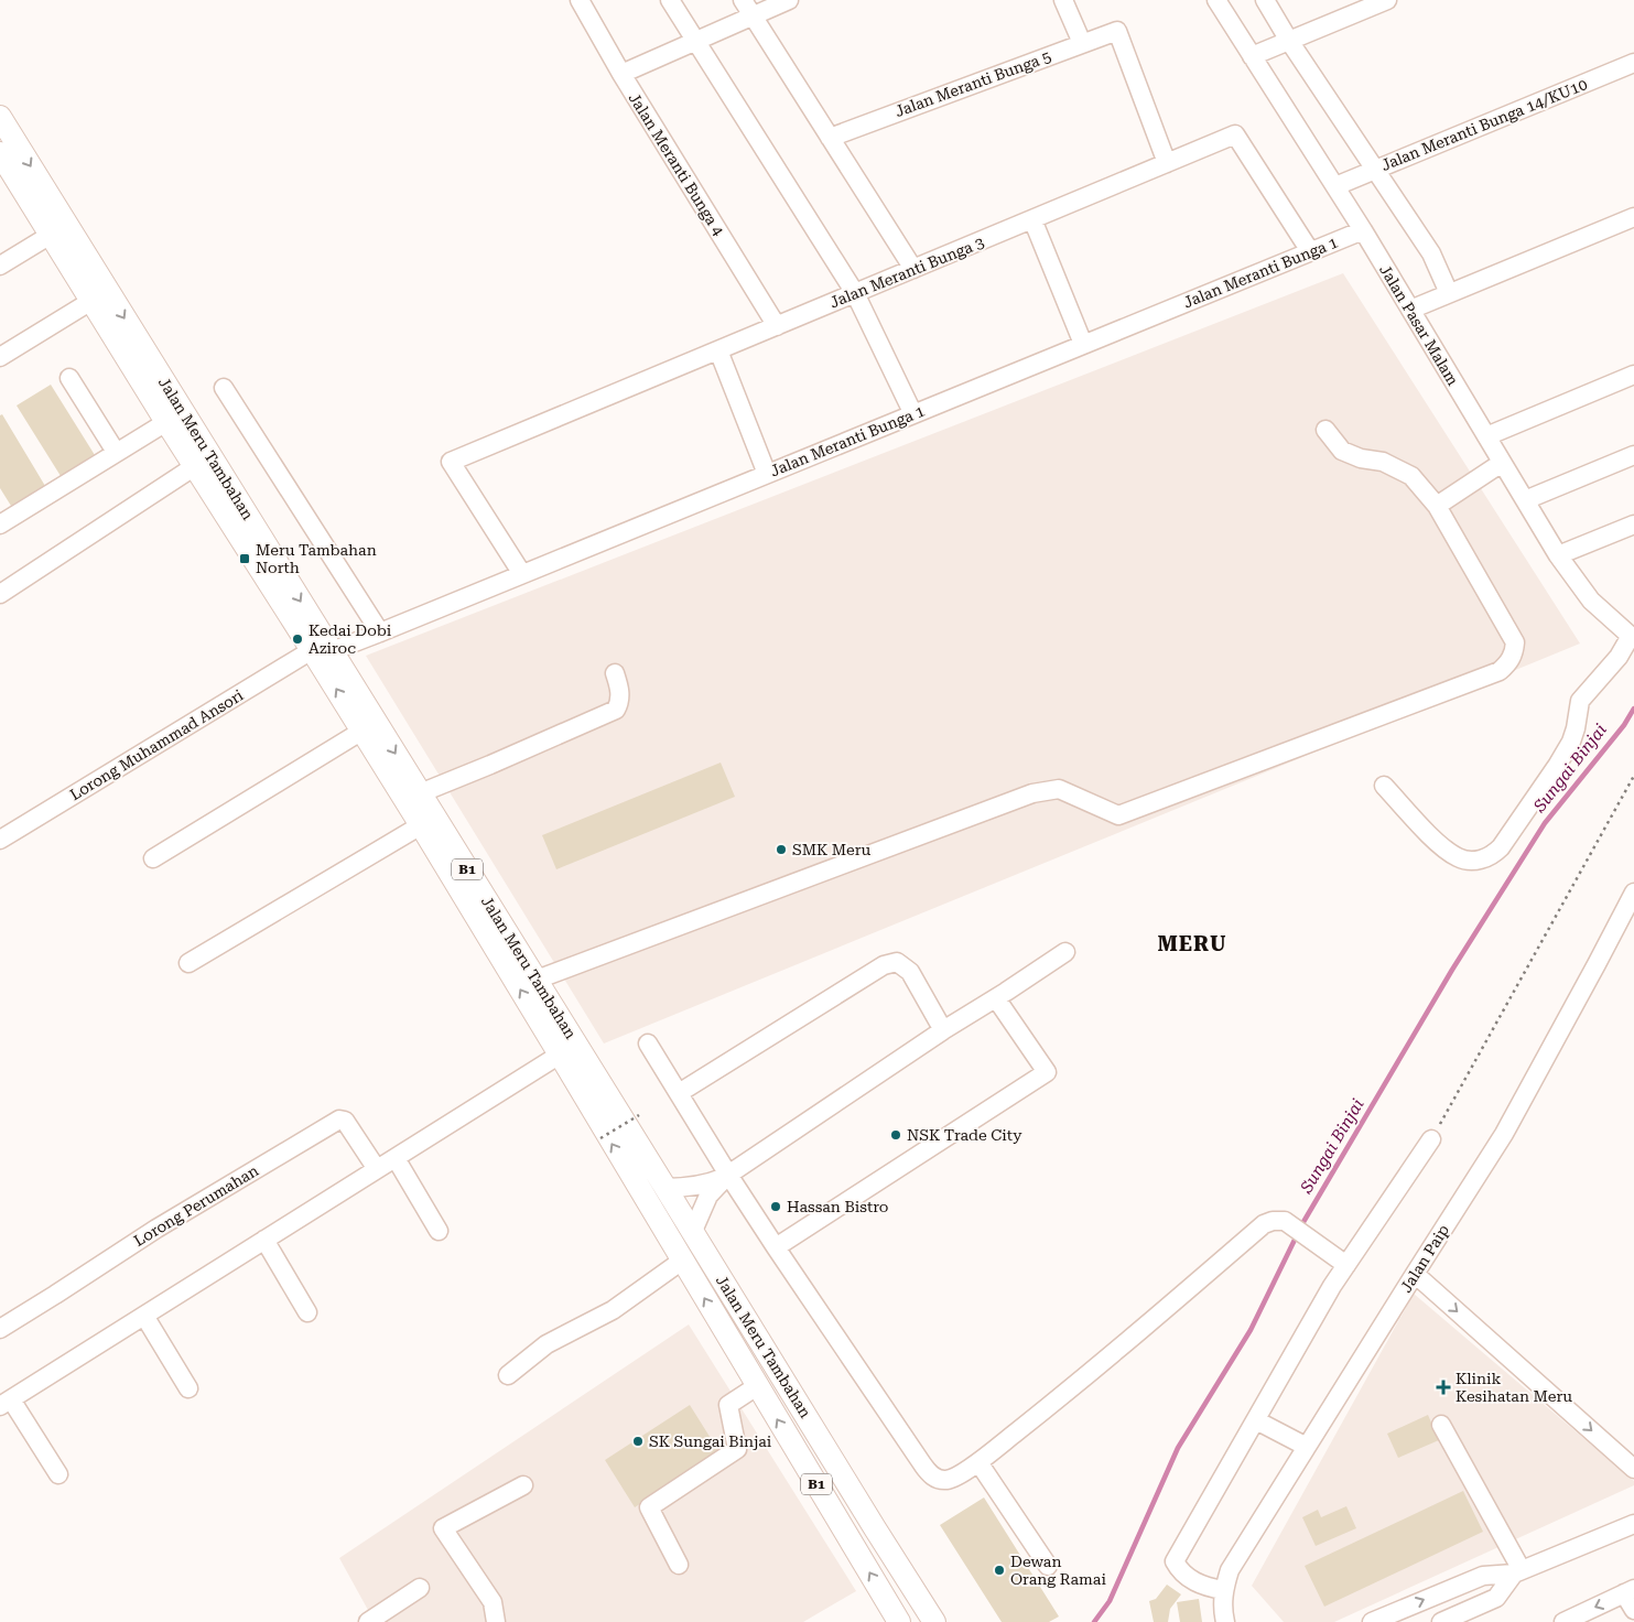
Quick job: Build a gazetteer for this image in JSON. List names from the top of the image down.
{
  "streets": {
    "main road": ["Jalan Meru Tambahan", "B1"],
    "street": [
      "Jalan Meranti Bunga 5",
      "Jalan Meranti Bunga 14/KU10",
      "Jalan Meranti Bunga 4",
      "Jalan Meranti Bunga 3",
      "Jalan Meranti Bunga 1",
      "Jalan Pasar Malam",
      "Lorong Muhammad Ansori",
      "Lorong Perumahan",
      "Jalan Paip"
    ]
  },
  "crossings": [
    ["Jalan Meranti Bunga 5", "Jalan Meranti Bunga 3"],
    ["Jalan Meranti Bunga 14/KU10", "Jalan Pasar Malam"],
    ["Jalan Meranti Bunga 4", "Jalan Meranti Bunga 3"],
    ["Jalan Meranti Bunga 3", "Jalan Meranti Bunga 1"],
    ["Jalan Meranti Bunga 1", "Jalan Pasar Malam"],
    ["Jalan Meranti Bunga 1", "Jalan Meru Tambahan"],
    ["Jalan Meranti Bunga 1", "Lorong Muhammad Ansori"],
    ["Jalan Meru Tambahan", "Lorong Muhammad Ansori"]
  ],
  "districts": ["MERU"],
  "water": ["Sungai Binjai"],
  "places": {
    "transit": ["Meru Tambahan North"],
    "other": [
      "Kedai Dobi Aziroc",
      "SMK Meru",
      "NSK Trade City",
      "Hassan Bistro",
      "SK Sungai Binjai",
      "Dewan Orang Ramai"
    ],
    "health": ["Klinik Kesihatan Meru"]
  }
}
